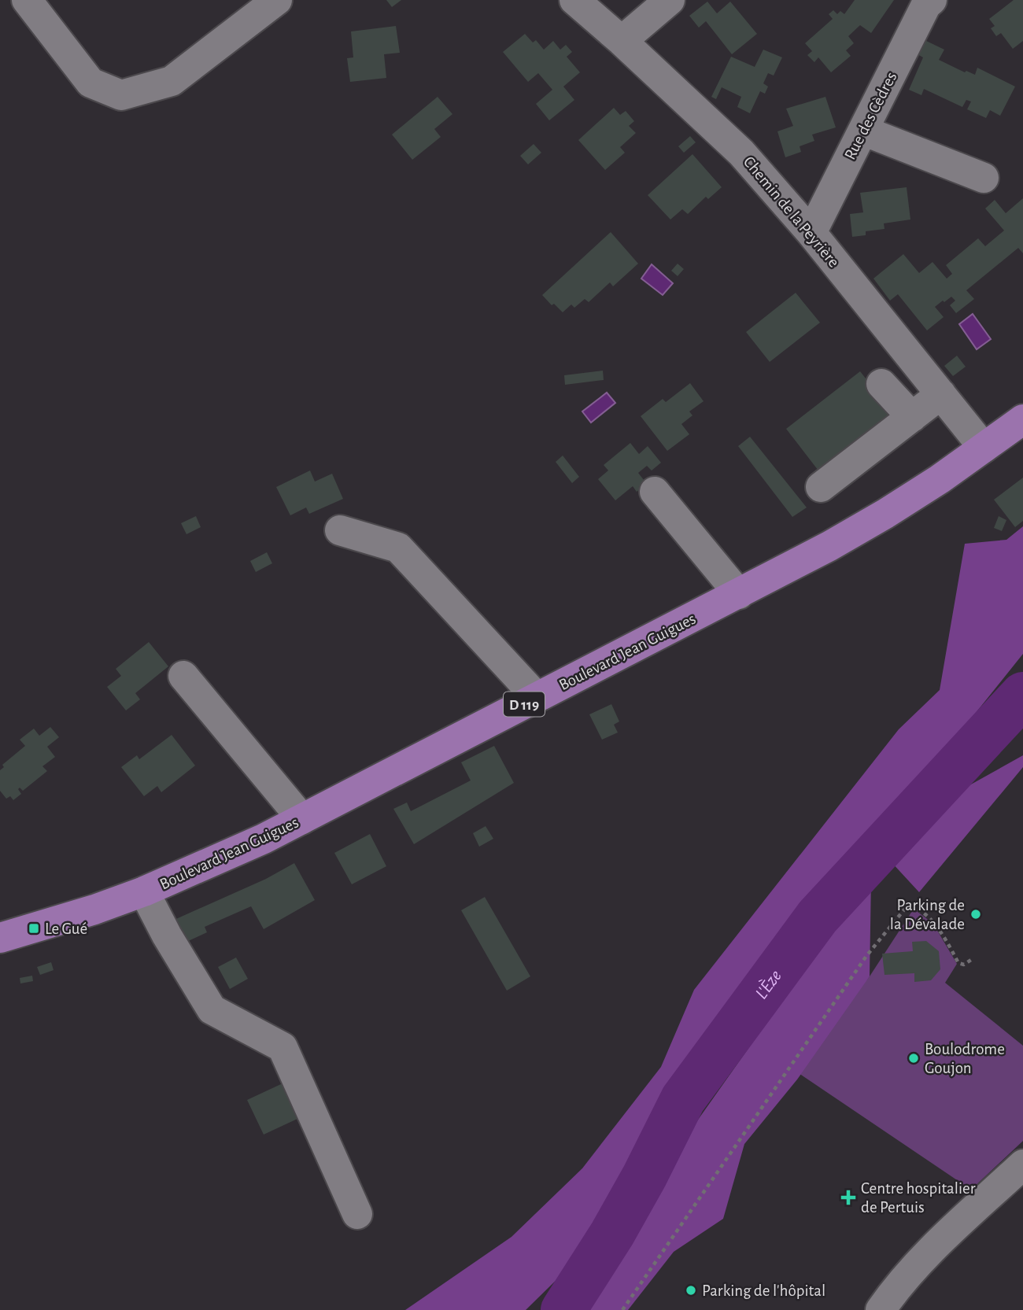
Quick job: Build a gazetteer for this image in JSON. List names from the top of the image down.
{
  "streets": {
    "main road": ["Boulevard Jean Guigues", "D 119"],
    "street": ["Rue des Cèdres", "Chemin de la Peyrière"]
  },
  "crossings": [
    ["Rue des Cèdres", "Chemin de la Peyrière"],
    ["Chemin de la Peyrière", "Boulevard Jean Guigues"]
  ],
  "water": ["L'Èze"],
  "places": {
    "other": ["Parking de la Dévalade", "Boulodrome Goujon", "Parking de l'hôpital"],
    "transit": ["Le Gué"],
    "health": ["Centre hospitalier de Pertuis"]
  }
}
